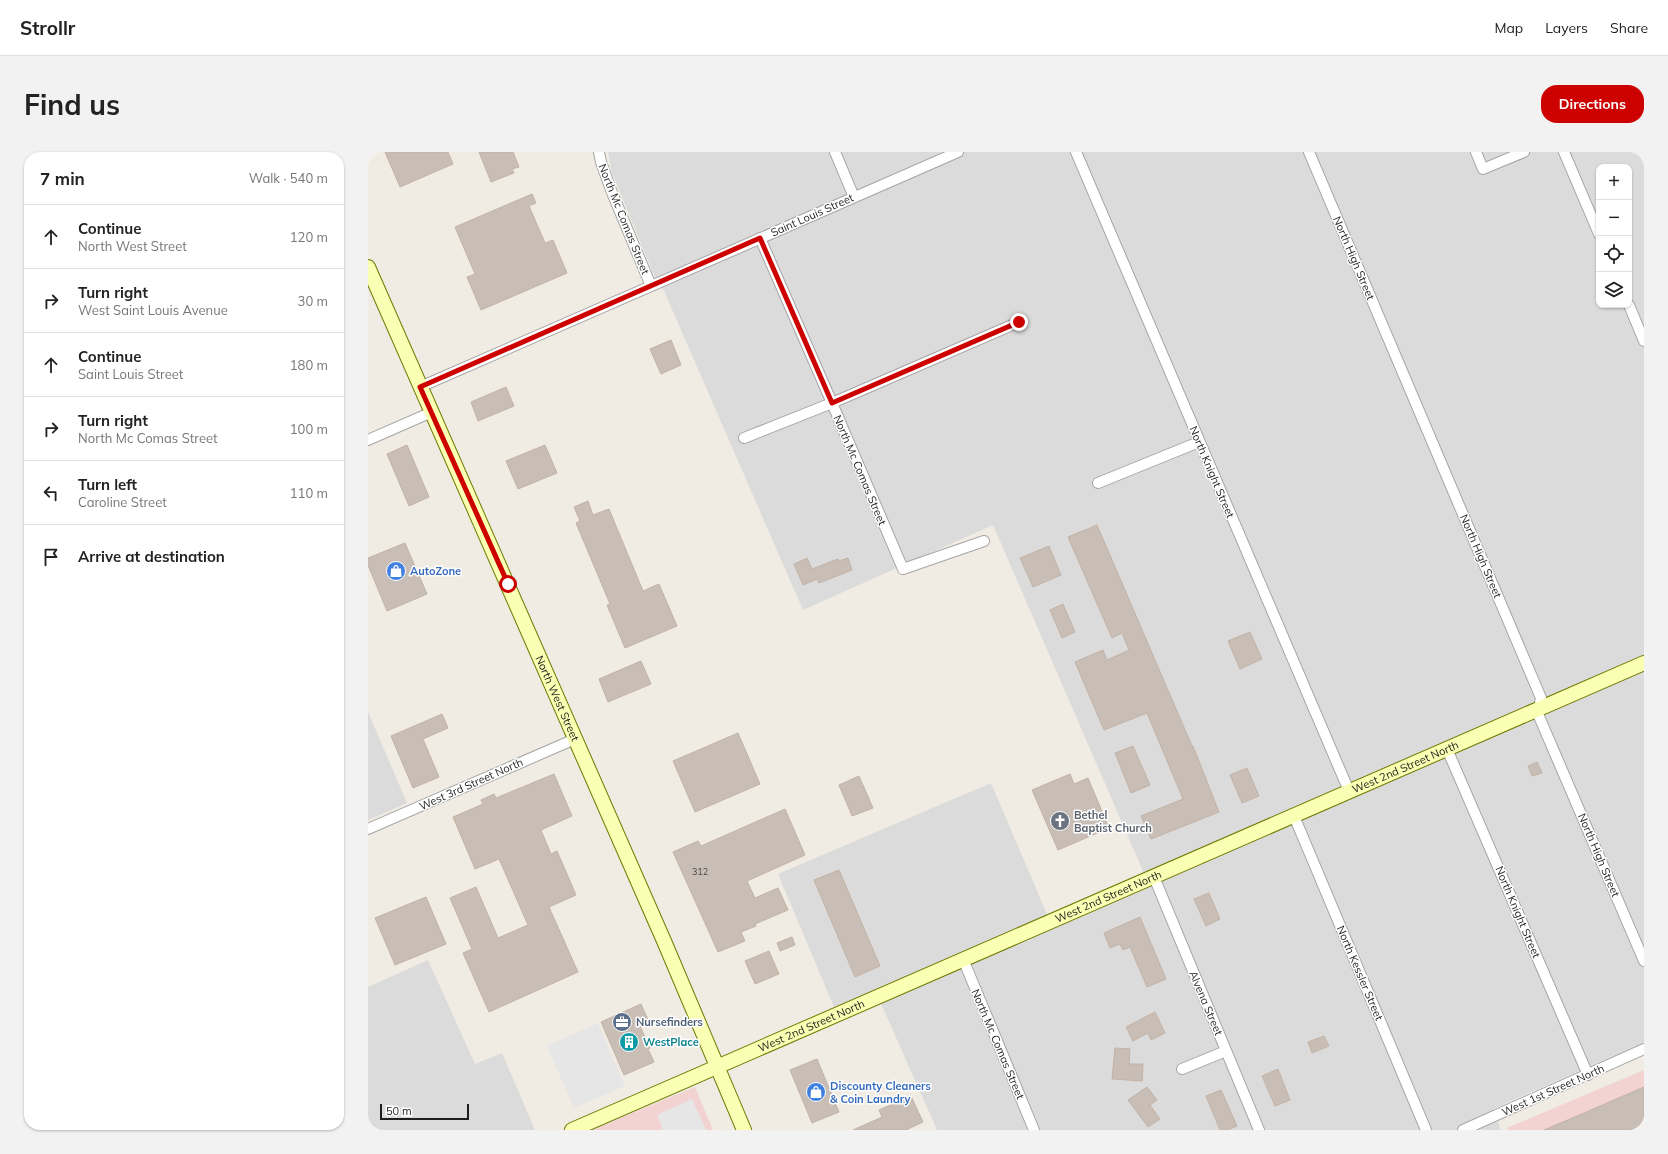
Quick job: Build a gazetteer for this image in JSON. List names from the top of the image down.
{
  "streets": {
    "street": [
      "Saint Louis Street",
      "North Mc Comas Street",
      "North High Street",
      "North Knight Street",
      "North West Street",
      "West 2nd Street North",
      "West 3rd Street North",
      "North Kessler Street",
      "Alvena Street",
      "West 1st Street North"
    ]
  },
  "crossings": [
    ["Saint Louis Street", "North Mc Comas Street"],
    ["Saint Louis Street", "North West Street"],
    ["North Mc Comas Street", "West 2nd Street North"],
    ["North High Street", "West 2nd Street North"],
    ["North Knight Street", "West 2nd Street North"],
    ["North Knight Street", "West 1st Street North"],
    ["North West Street", "West 2nd Street North"],
    ["North West Street", "West 3rd Street North"],
    ["West 2nd Street North", "North Kessler Street"],
    ["West 2nd Street North", "Alvena Street"]
  ],
  "places": {
    "shop": ["AutoZone", "Discounty Cleaners & Coin Laundry"],
    "church": ["Bethel Baptist Church"],
    "office": ["Nursefinders"],
    "building": ["WestPlace"]
  },
  "house_numbers": ["312"],
  "scale_bar": "50 m",
  "page": {
    "header": "Strollr",
    "nav": ["Map", "Layers", "Share"],
    "buttons": "Directions",
    "title": "Find us",
    "heading": ["7 min", "Walk · 540 m"],
    "map_buttons": ["+", "−"],
    "list": [
      ["Continue", "North West Street", "120 m"],
      ["Turn right", "West Saint Louis Avenue", "30 m"],
      ["Continue", "Saint Louis Street", "180 m"],
      ["Turn right", "North Mc Comas Street", "100 m"],
      ["Turn left", "Caroline Street", "110 m"],
      "Arrive at destination"
    ],
    "scale": "50 m"
  }
}
